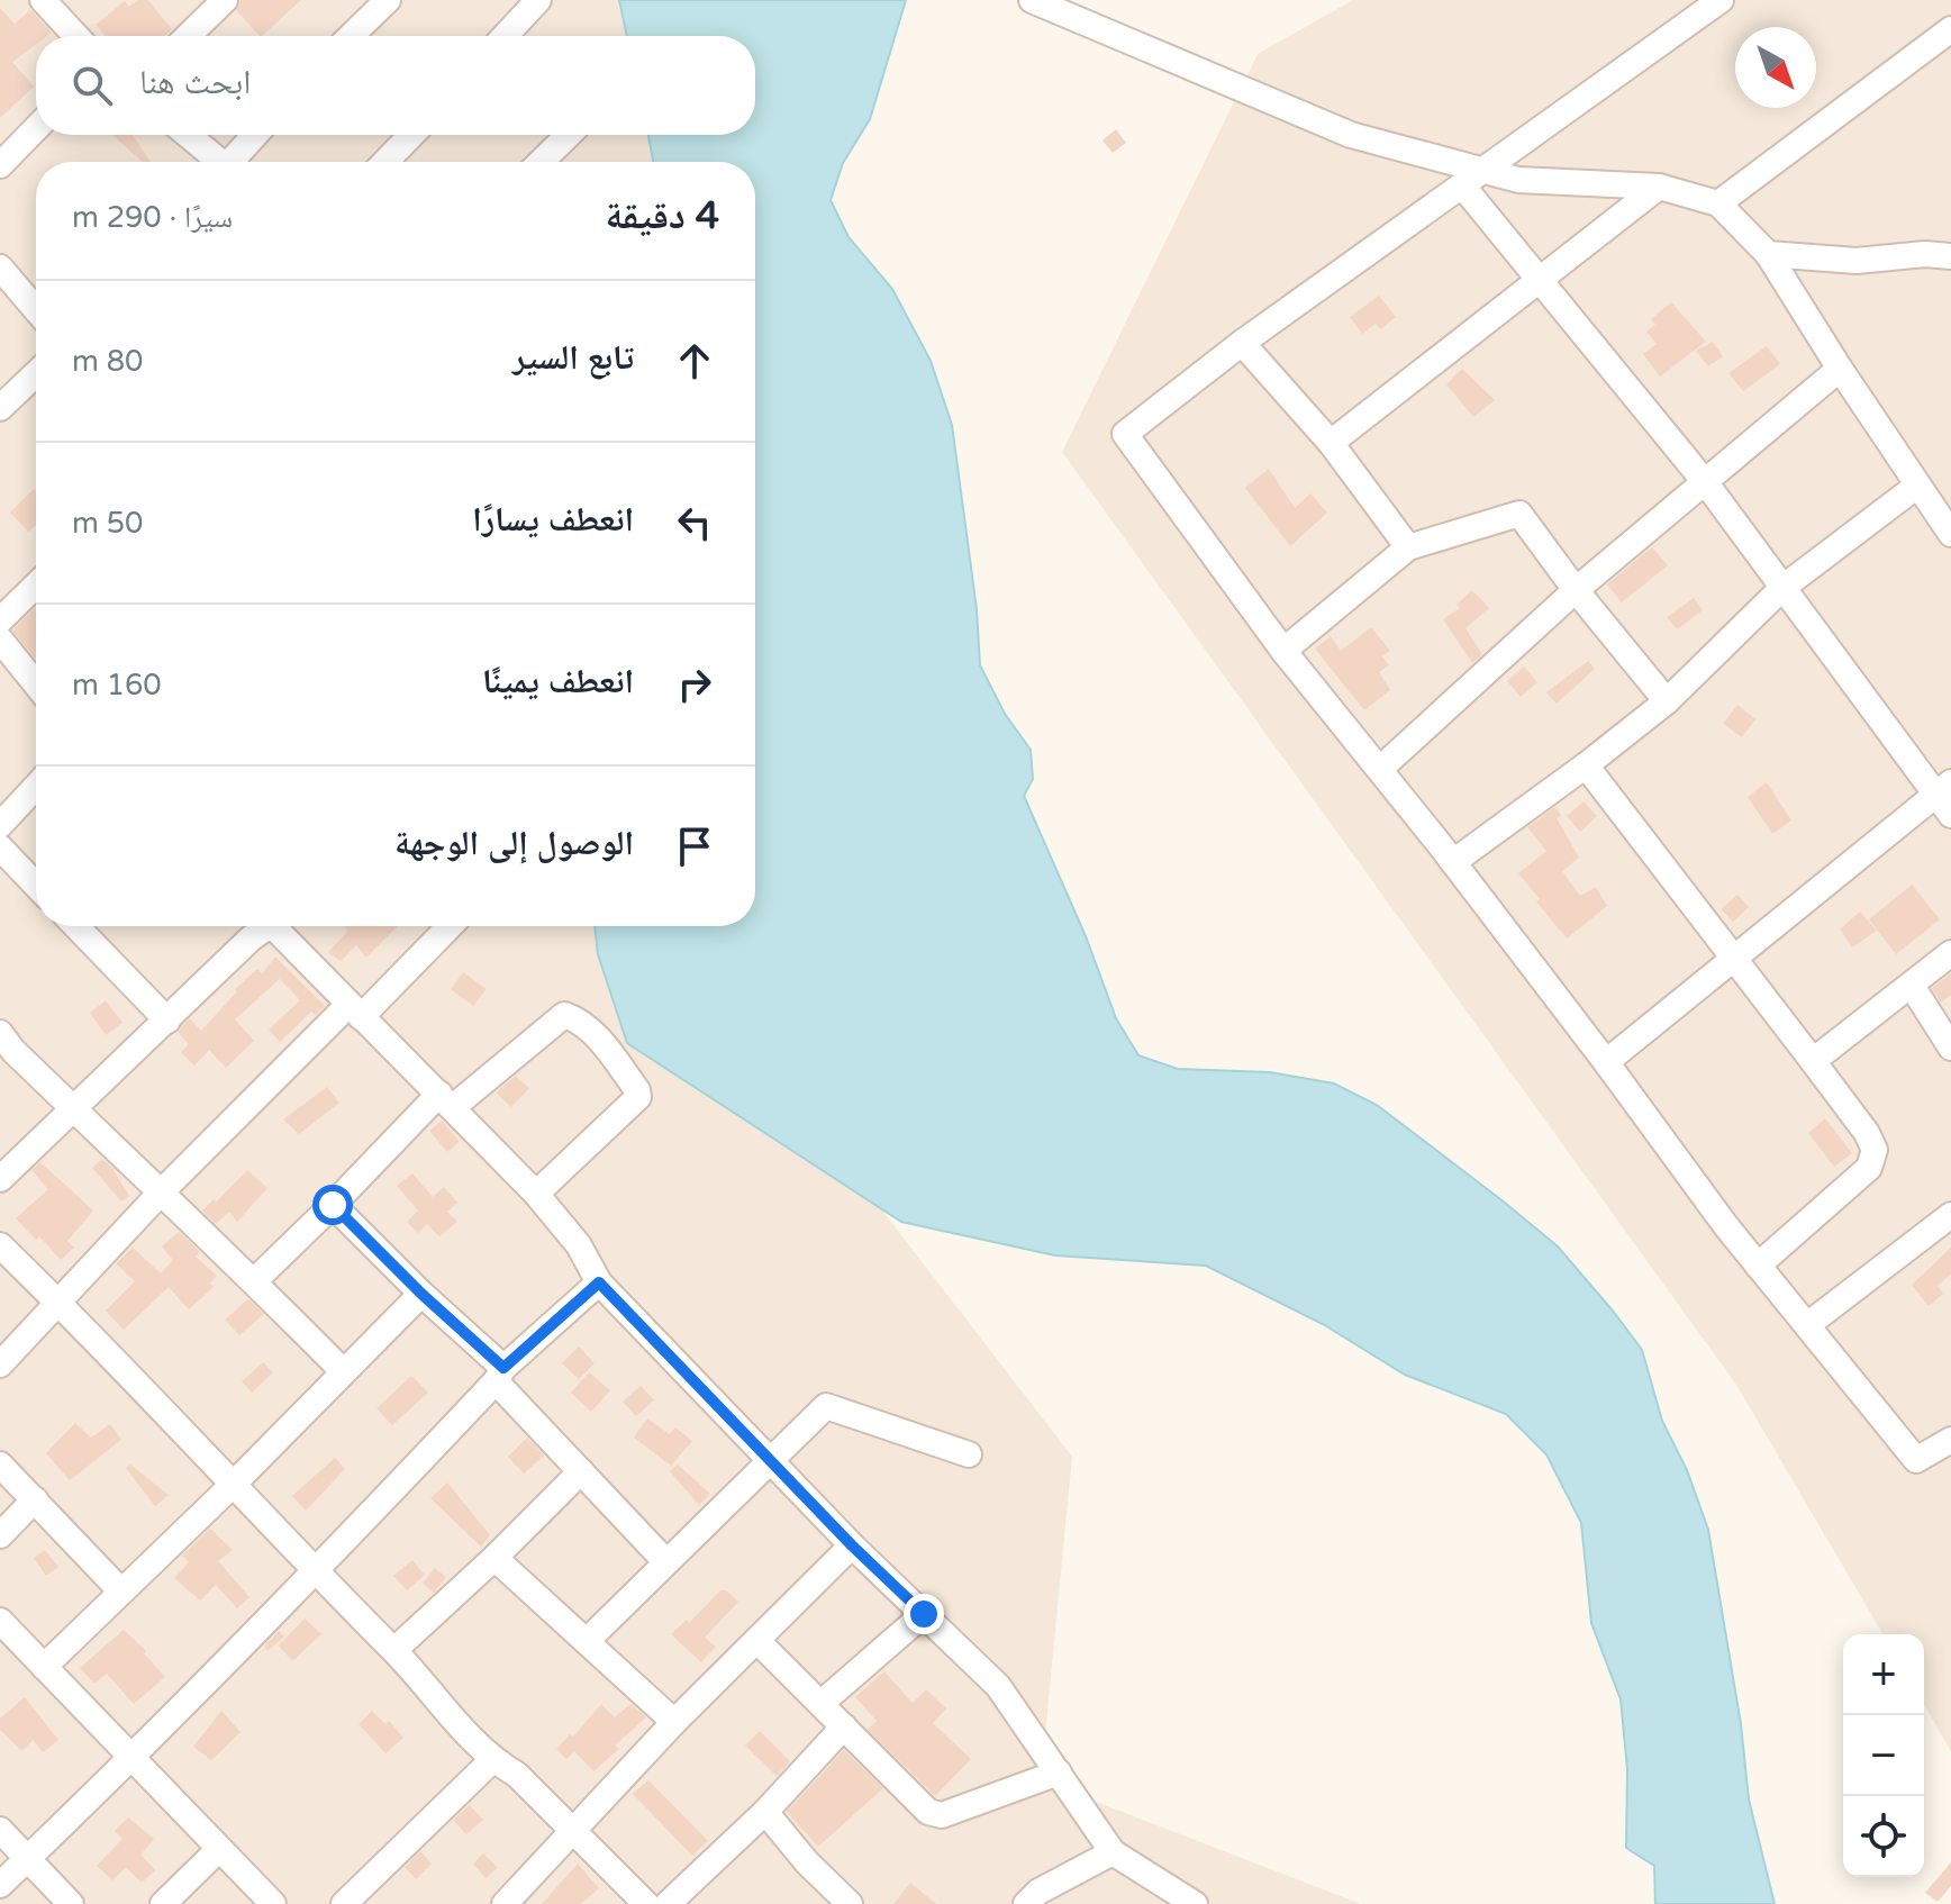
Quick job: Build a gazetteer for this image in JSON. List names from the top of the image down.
{
  "north": "bottom right",
  "page": {
    "search": "ابحث هنا",
    "heading": ["4 دقيقة", "سيرًا · 290 m"],
    "list": [
      ["تابع السير", "80 m"],
      ["انعطف يسارًا", "50 m"],
      ["انعطف يمينًا", "160 m"],
      "الوصول إلى الوجهة"
    ],
    "map_buttons": ["+", "−"]
  }
}
